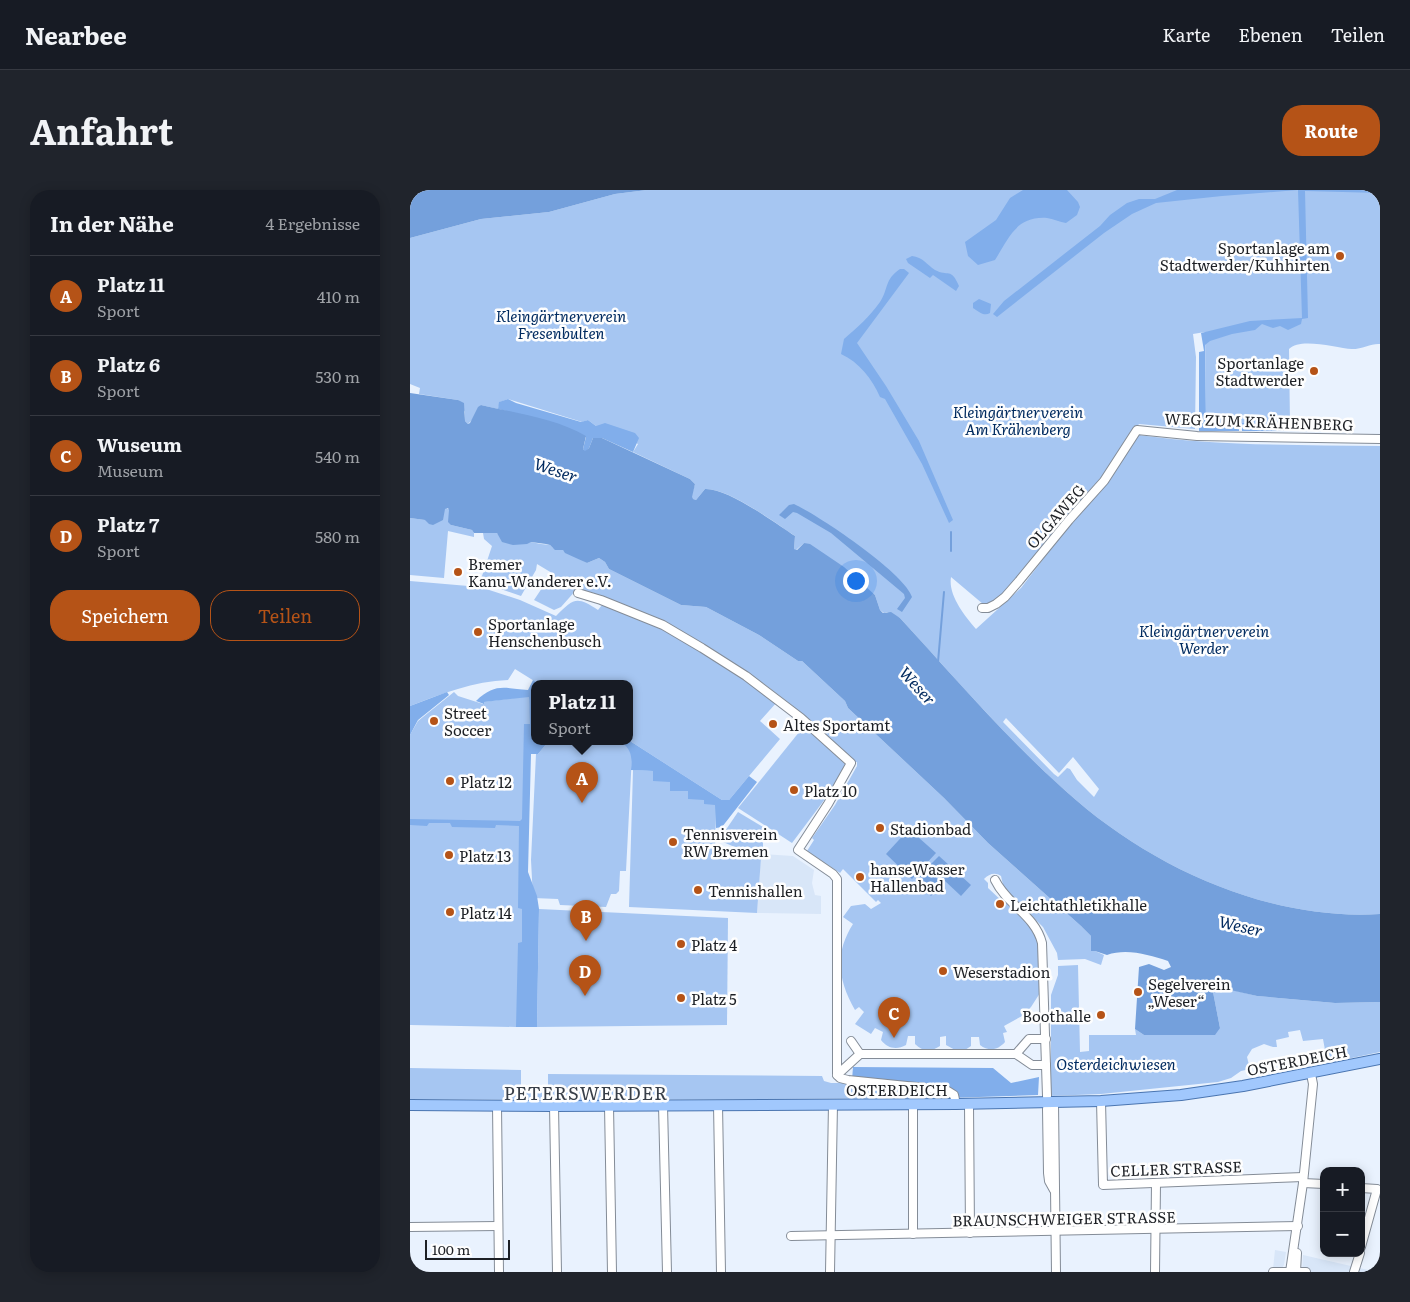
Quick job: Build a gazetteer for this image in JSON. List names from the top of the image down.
{
  "streets": {
    "main road": ["OSTERDEICH"],
    "street": [
      "WEG ZUM KRÄHENBERG",
      "OLGAWEG",
      "CELLER STRASSE",
      "BRAUNSCHWEIGER STRASSE"
    ]
  },
  "crossings": [
    ["WEG ZUM KRÄHENBERG", "OLGAWEG"],
    ["OSTERDEICH", "CELLER STRASSE"]
  ],
  "districts": ["PETERSWERDER"],
  "water": ["Weser"],
  "parks": [
    "Kleingärtnerverein Fresenbulten",
    "Kleingärtnerverein Am Krähenberg",
    "Kleingärtnerverein Werder",
    "Osterdeichwiesen"
  ],
  "places": [
    "Sportanlage am Stadtwerder/Kuhhirten",
    "Sportanlage Stadtwerder",
    "Bremer Kanu-Wanderer e.V.",
    "Sportanlage Henschenbusch",
    "Street Soccer",
    "Altes Sportamt",
    "Platz 12",
    "Platz 10",
    "Stadionbad",
    "Tennisverein RW Bremen",
    "Platz 13",
    "hanseWasser Hallenbad",
    "Tennishallen",
    "Leichtathletikhalle",
    "Platz 14",
    "Platz 4",
    "Weserstadion",
    "Segelverein „Weser“",
    "Platz 5",
    "Boothalle"
  ],
  "scale_bar": "100 m",
  "page": {
    "header": "Nearbee",
    "nav": ["Karte", "Ebenen", "Teilen"],
    "title": "Anfahrt",
    "buttons": [
      "Route",
      ["Speichern", "Teilen"]
    ],
    "heading": ["In der Nähe", "4 Ergebnisse"],
    "list": [
      {
        "mark": "A",
        "name": "Platz 11",
        "note": "Sport",
        "value": "410 m"
      },
      {
        "mark": "B",
        "name": "Platz 6",
        "note": "Sport",
        "value": "530 m"
      },
      {
        "mark": "C",
        "name": "Wuseum",
        "note": "Museum",
        "value": "540 m"
      },
      {
        "mark": "D",
        "name": "Platz 7",
        "note": "Sport",
        "value": "580 m"
      }
    ],
    "popup": ["Platz 11", "Sport"],
    "pins": [
      "A",
      "B",
      "D",
      "C"
    ],
    "map_buttons": ["+", "−"],
    "scale": "100 m"
  }
}
